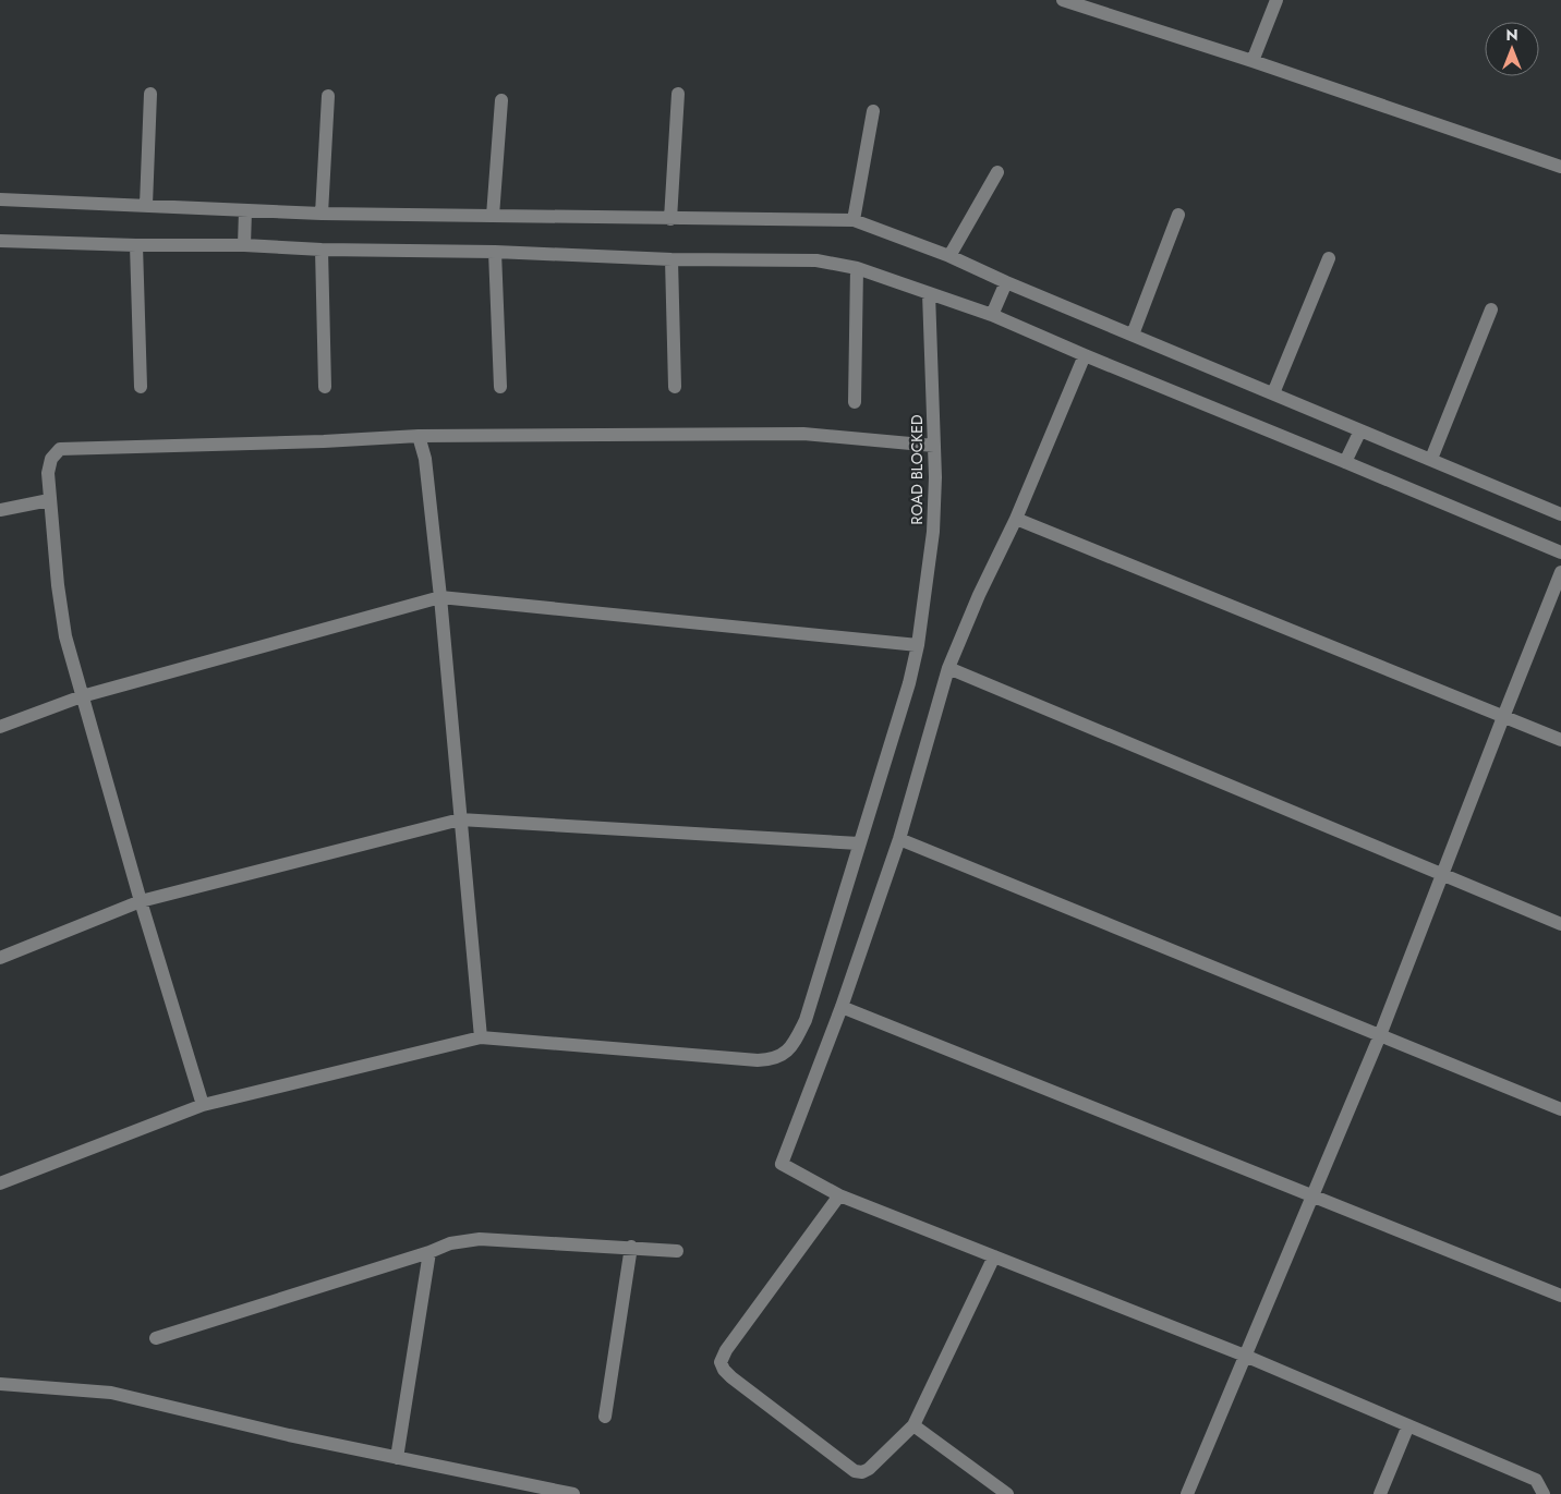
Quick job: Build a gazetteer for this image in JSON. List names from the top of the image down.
{
  "streets": {
    "street": ["ROAD BLOCKED"]
  },
  "north": "top"
}
